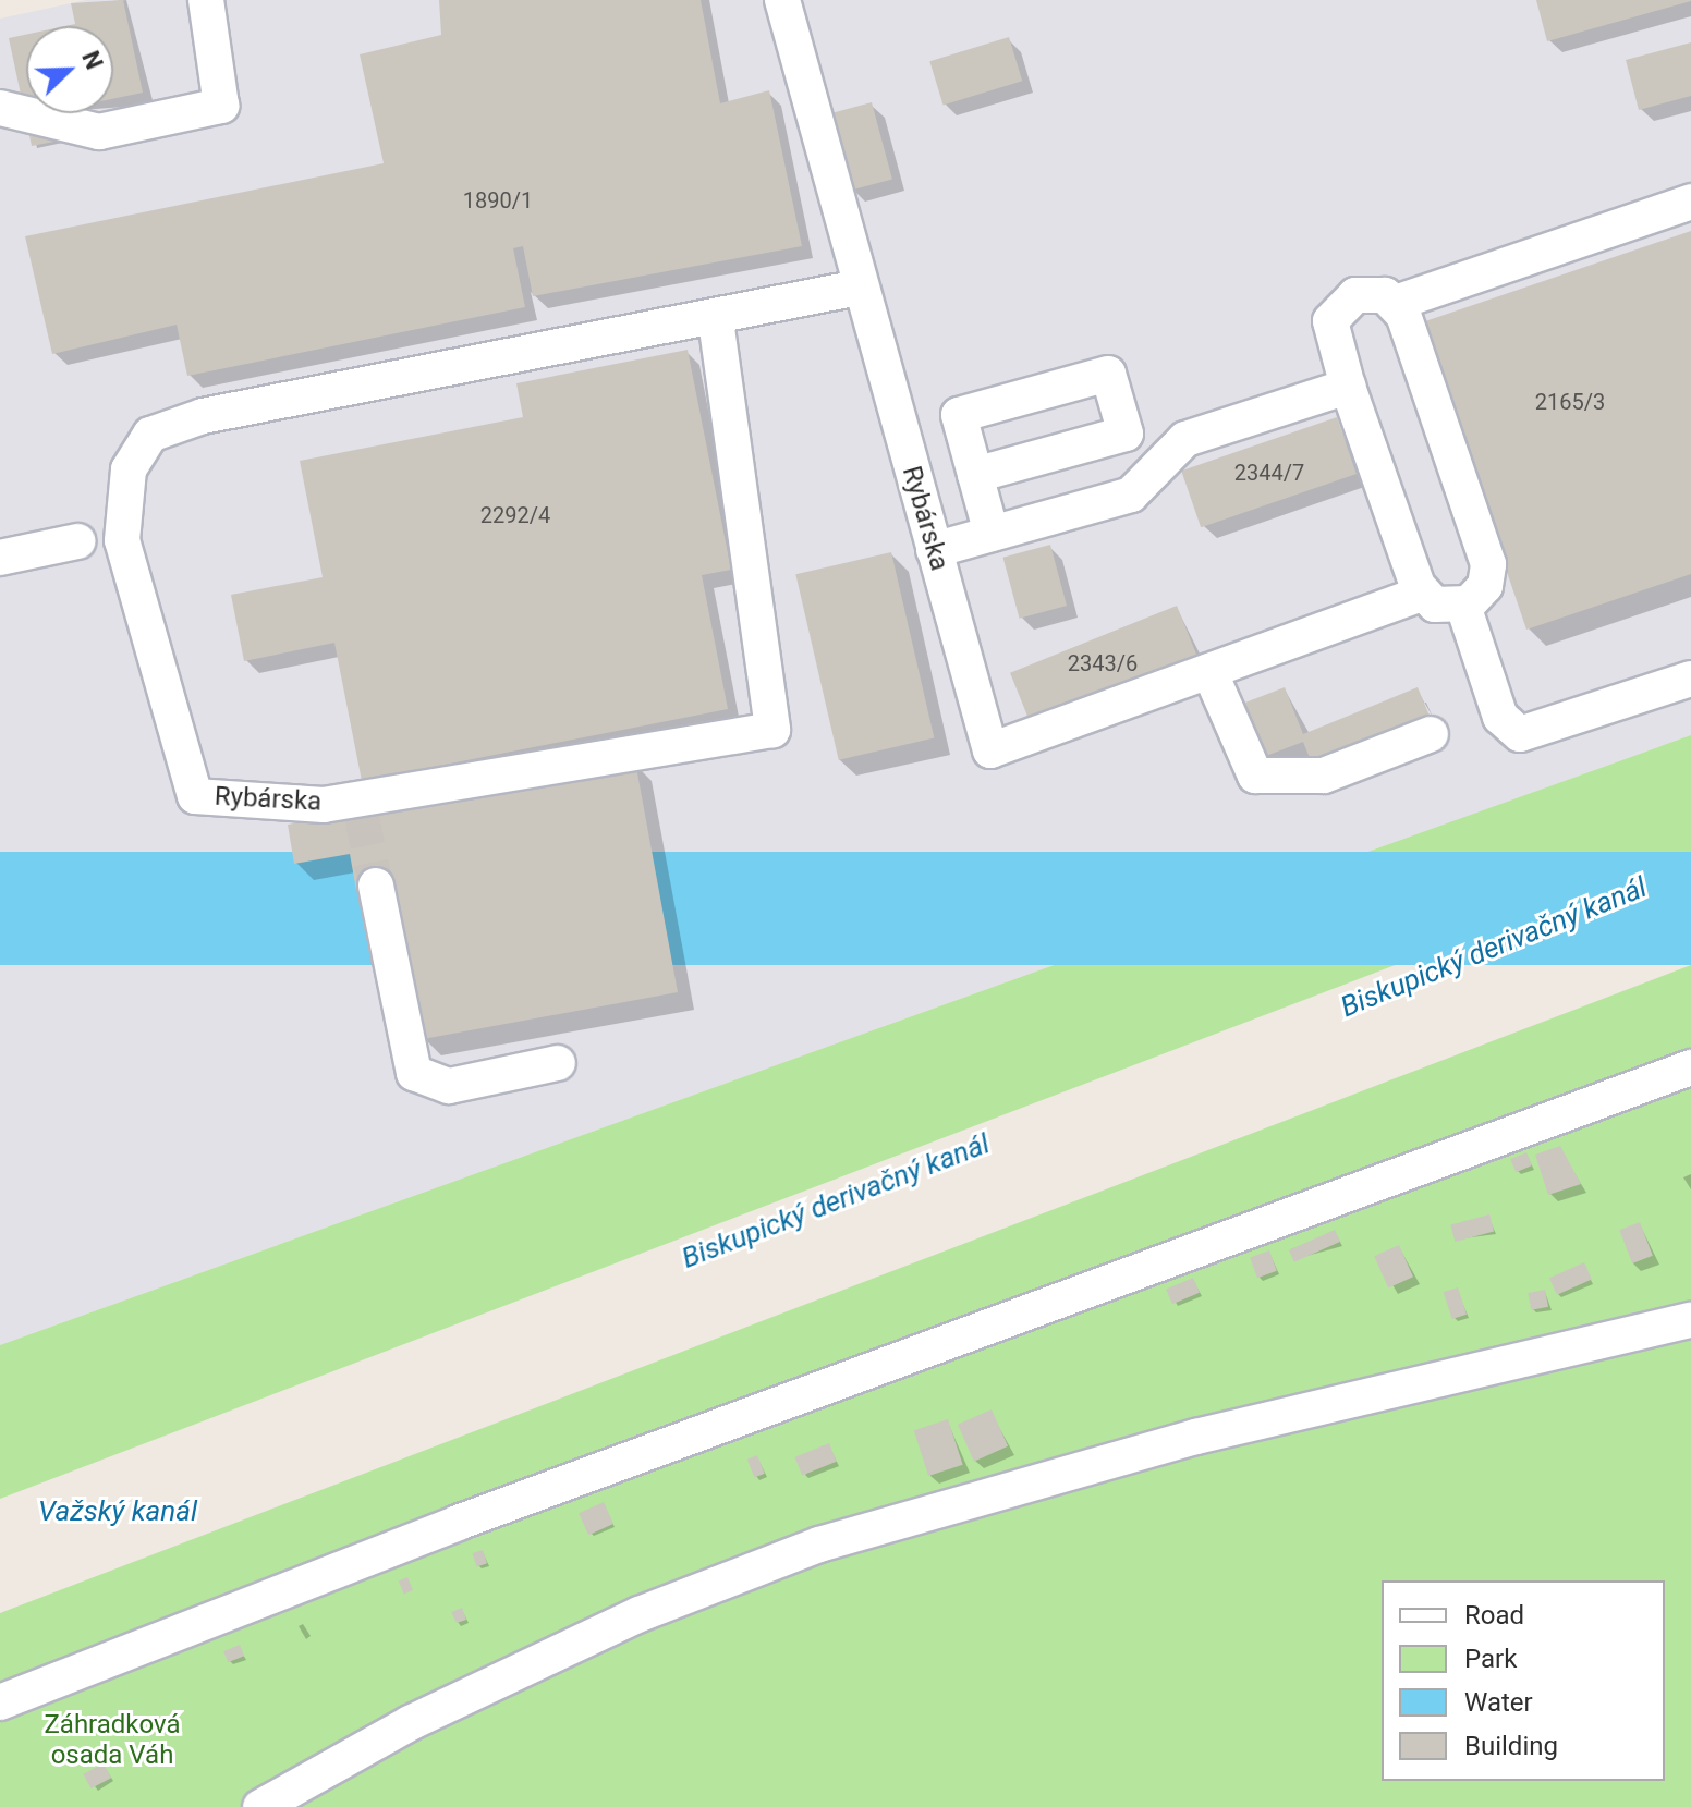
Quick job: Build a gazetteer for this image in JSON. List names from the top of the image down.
{
  "streets": {
    "lane": ["Rybárska"]
  },
  "water": ["Biskupický derivačný kanál", "Važský kanál"],
  "parks": ["Záhradková osada Váh"],
  "house_numbers": [
    "1890/1",
    "2165/3",
    "2344/7",
    "2292/4",
    "2343/6"
  ],
  "legend": [
    "Road",
    "Park",
    "Water",
    "Building"
  ],
  "north": "top right"
}
